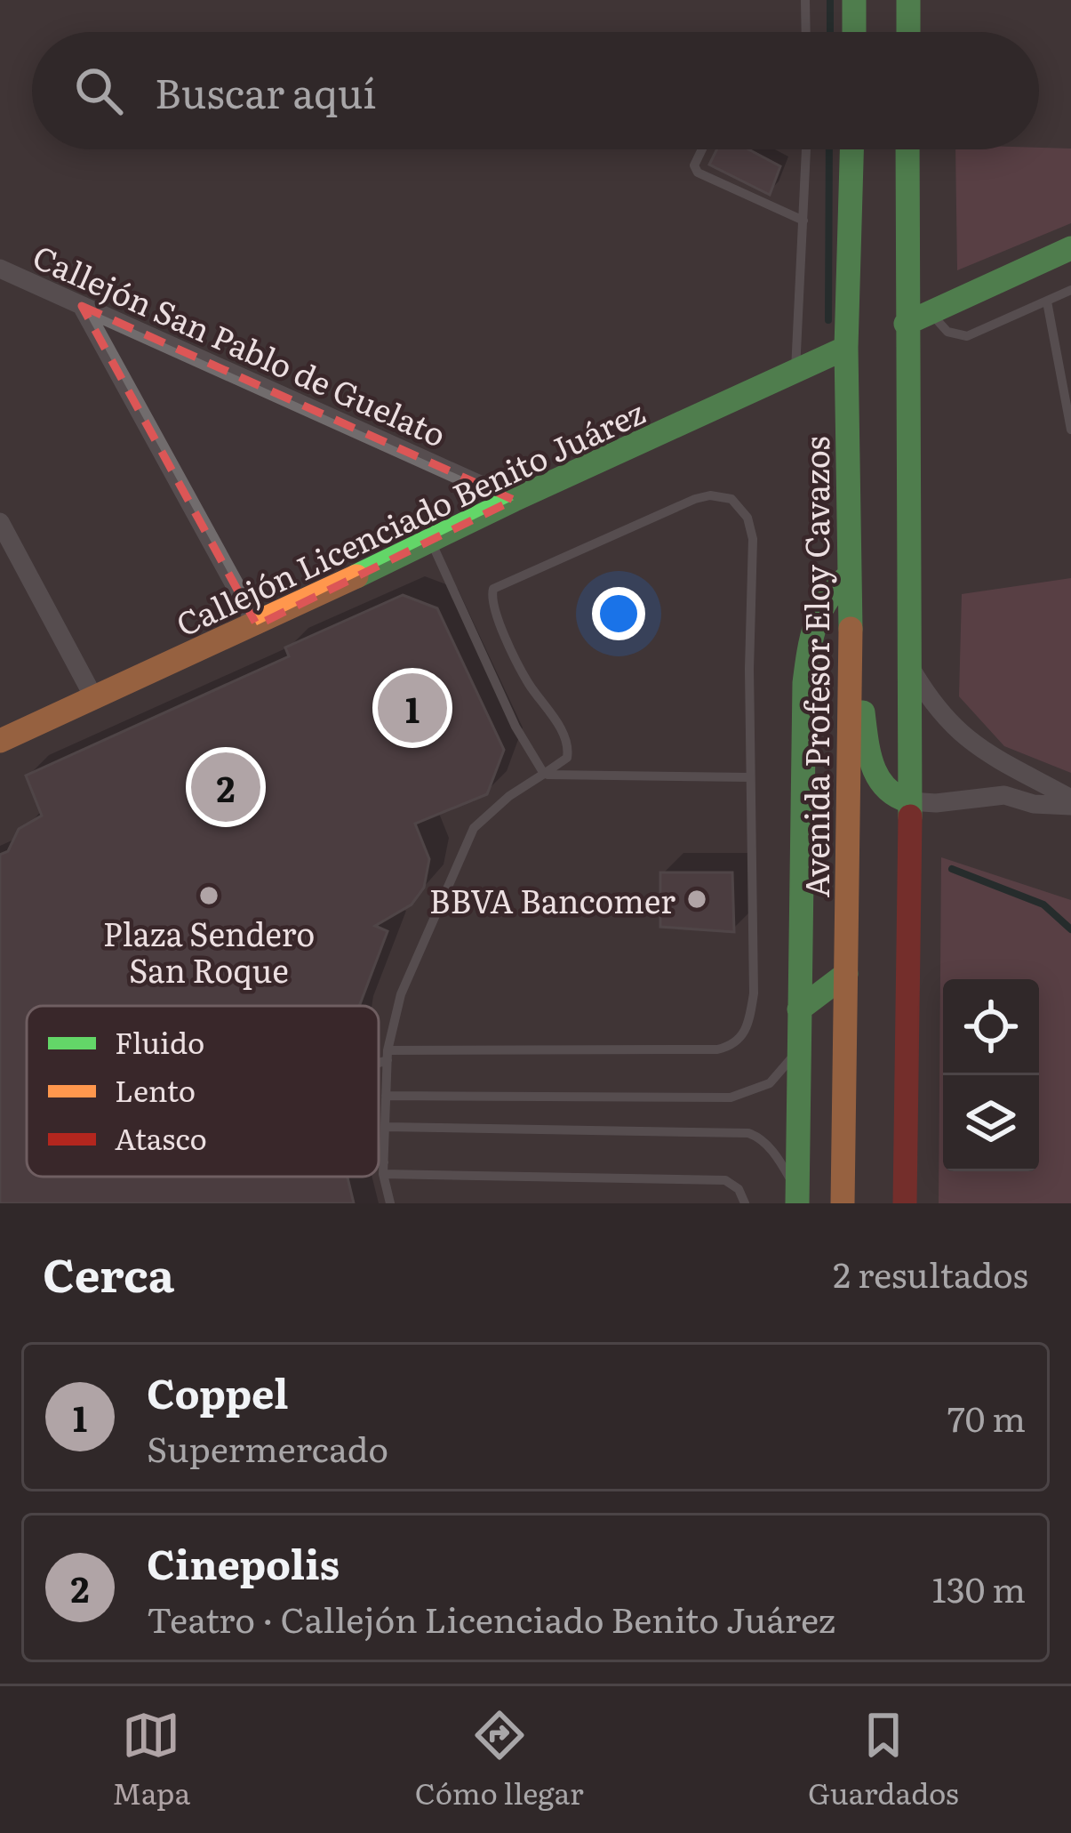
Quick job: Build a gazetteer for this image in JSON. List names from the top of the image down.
{
  "streets": {
    "main road": ["Callejón Licenciado Benito Juárez", "Avenida Profesor Eloy Cavazos"],
    "street": ["Callejón San Pablo de Guelato"]
  },
  "crossings": [
    ["Callejón San Pablo de Guelato", "Callejón Licenciado Benito Juárez"],
    ["Callejón Licenciado Benito Juárez", "Avenida Profesor Eloy Cavazos"]
  ],
  "places": ["Plaza Sendero San Roque", "BBVA Bancomer"],
  "legend": ["Fluido", "Lento", "Atasco"],
  "page": {
    "search": "Buscar aquí",
    "pins": ["1", "2"],
    "heading": ["Cerca", "2 resultados"],
    "list": [
      {
        "mark": "1",
        "name": "Coppel",
        "note": "Supermercado",
        "value": "70 m"
      },
      {
        "mark": "2",
        "name": "Cinepolis",
        "note": "Teatro · Callejón Licenciado Benito Juárez",
        "value": "130 m"
      }
    ],
    "nav": ["Mapa", "Cómo llegar", "Guardados"]
  }
}
